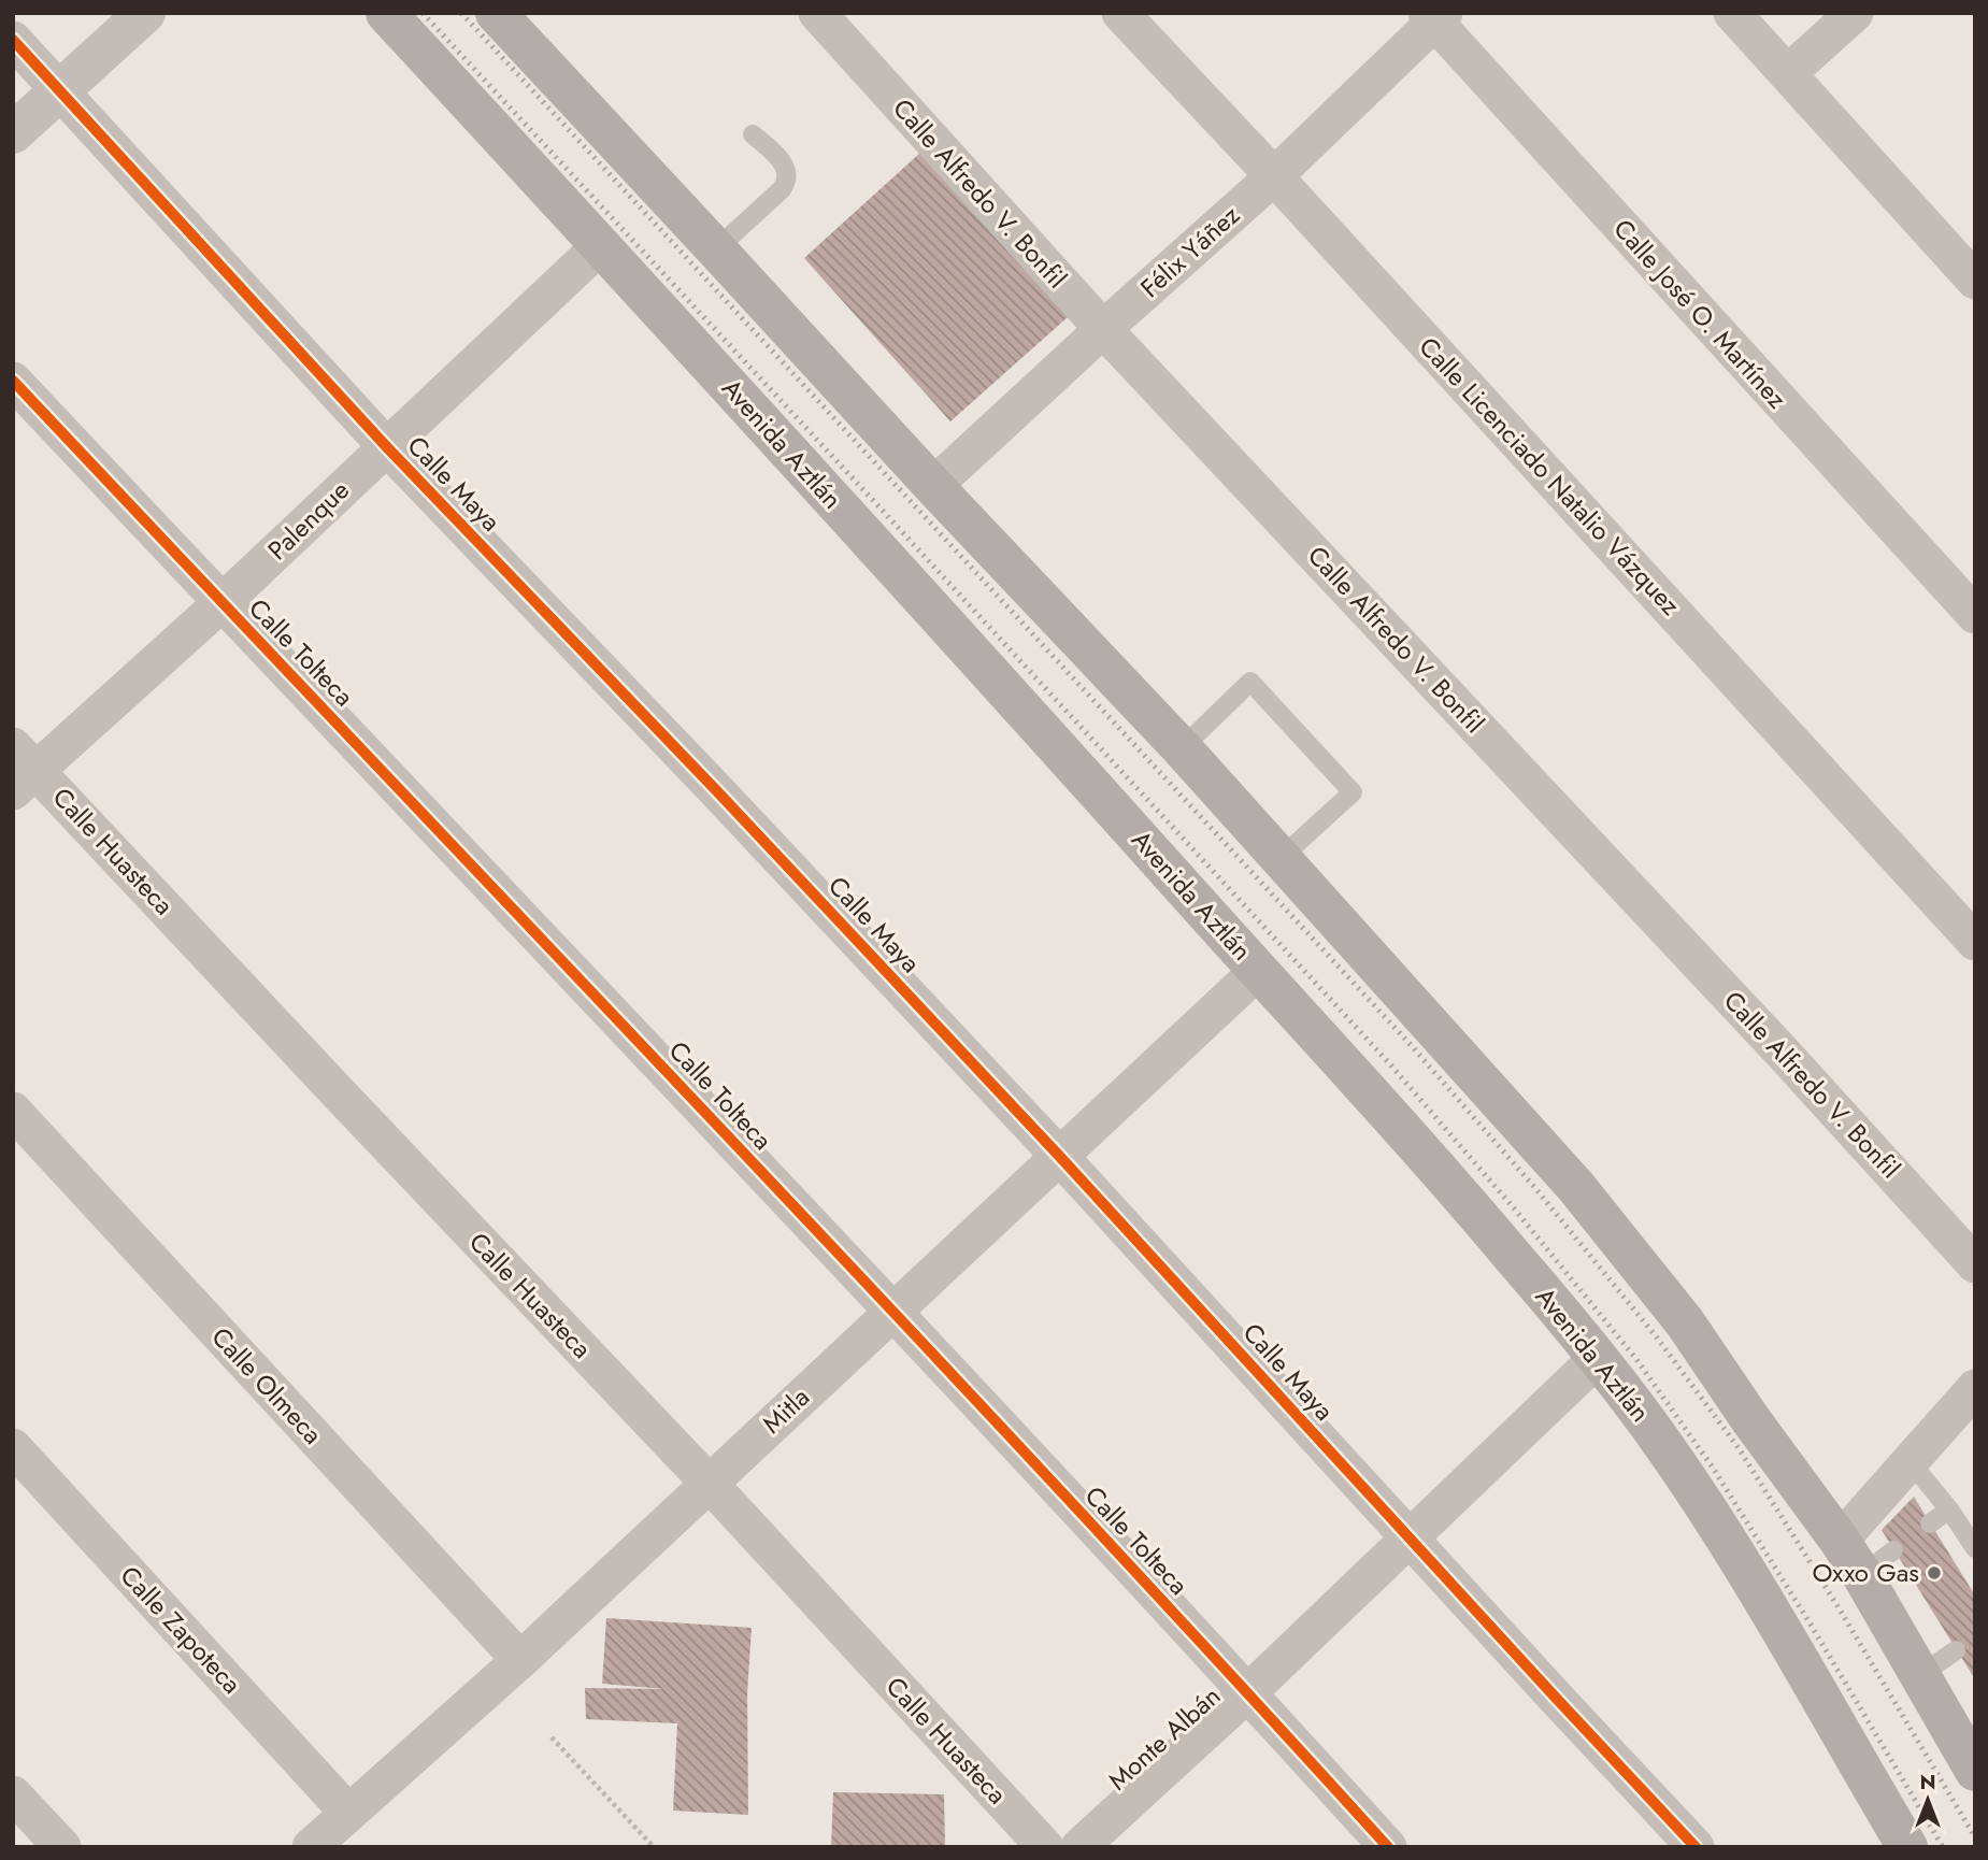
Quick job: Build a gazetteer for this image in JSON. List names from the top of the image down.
{
  "streets": {
    "main road": ["Avenida Aztlán"],
    "street": [
      "Calle Alfredo V. Bonfil",
      "Félix Yáñez",
      "Calle José O. Martínez",
      "Calle Licenciado Natalio Vázquez",
      "Calle Maya",
      "Palenque",
      "Calle Tolteca",
      "Calle Huasteca",
      "Calle Olmeca",
      "Mitla",
      "Calle Zapoteca",
      "Monte Albán"
    ]
  },
  "crossings": [
    ["Calle Alfredo V. Bonfil", "Félix Yáñez"],
    ["Félix Yáñez", "Calle José O. Martínez"],
    ["Félix Yáñez", "Calle Licenciado Natalio Vázquez"],
    ["Avenida Aztlán", "Palenque"],
    ["Avenida Aztlán", "Mitla"],
    ["Avenida Aztlán", "Monte Albán"],
    ["Calle Maya", "Palenque"],
    ["Calle Maya", "Mitla"],
    ["Calle Maya", "Monte Albán"],
    ["Palenque", "Calle Tolteca"],
    ["Palenque", "Calle Huasteca"],
    ["Calle Tolteca", "Mitla"],
    ["Calle Tolteca", "Monte Albán"],
    ["Calle Huasteca", "Mitla"],
    ["Calle Olmeca", "Mitla"],
    ["Mitla", "Calle Zapoteca"]
  ],
  "places": ["Oxxo Gas"],
  "north": "top"
}
